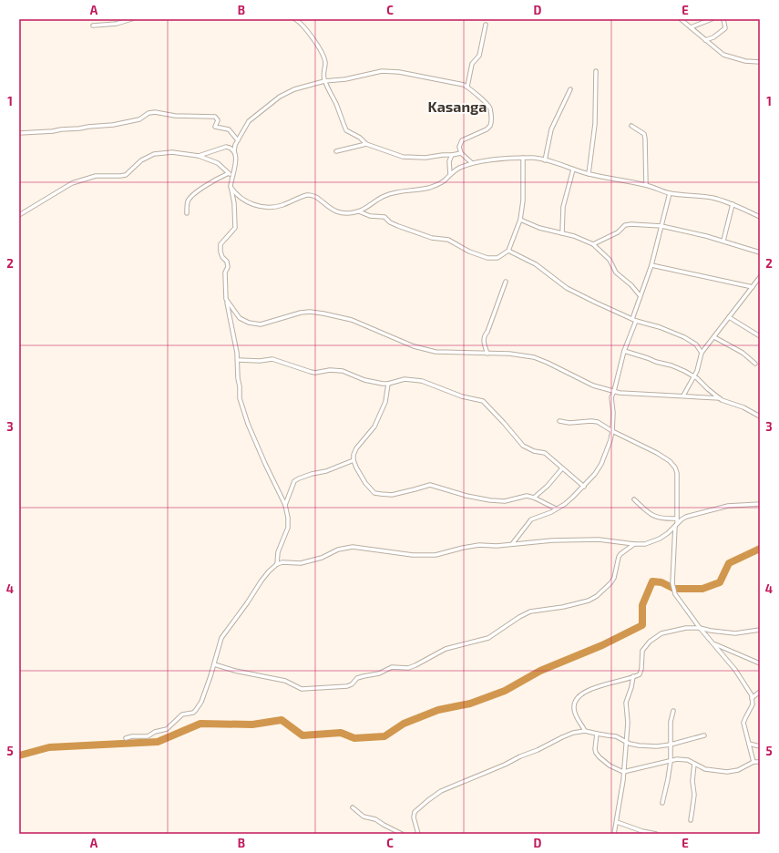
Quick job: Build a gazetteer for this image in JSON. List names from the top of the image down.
{
  "districts": ["Kasanga"],
  "grid": {
    "columns": [
      "A",
      "B",
      "C",
      "D",
      "E"
    ],
    "rows": [
      "1",
      "2",
      "3",
      "4",
      "5"
    ]
  }
}
